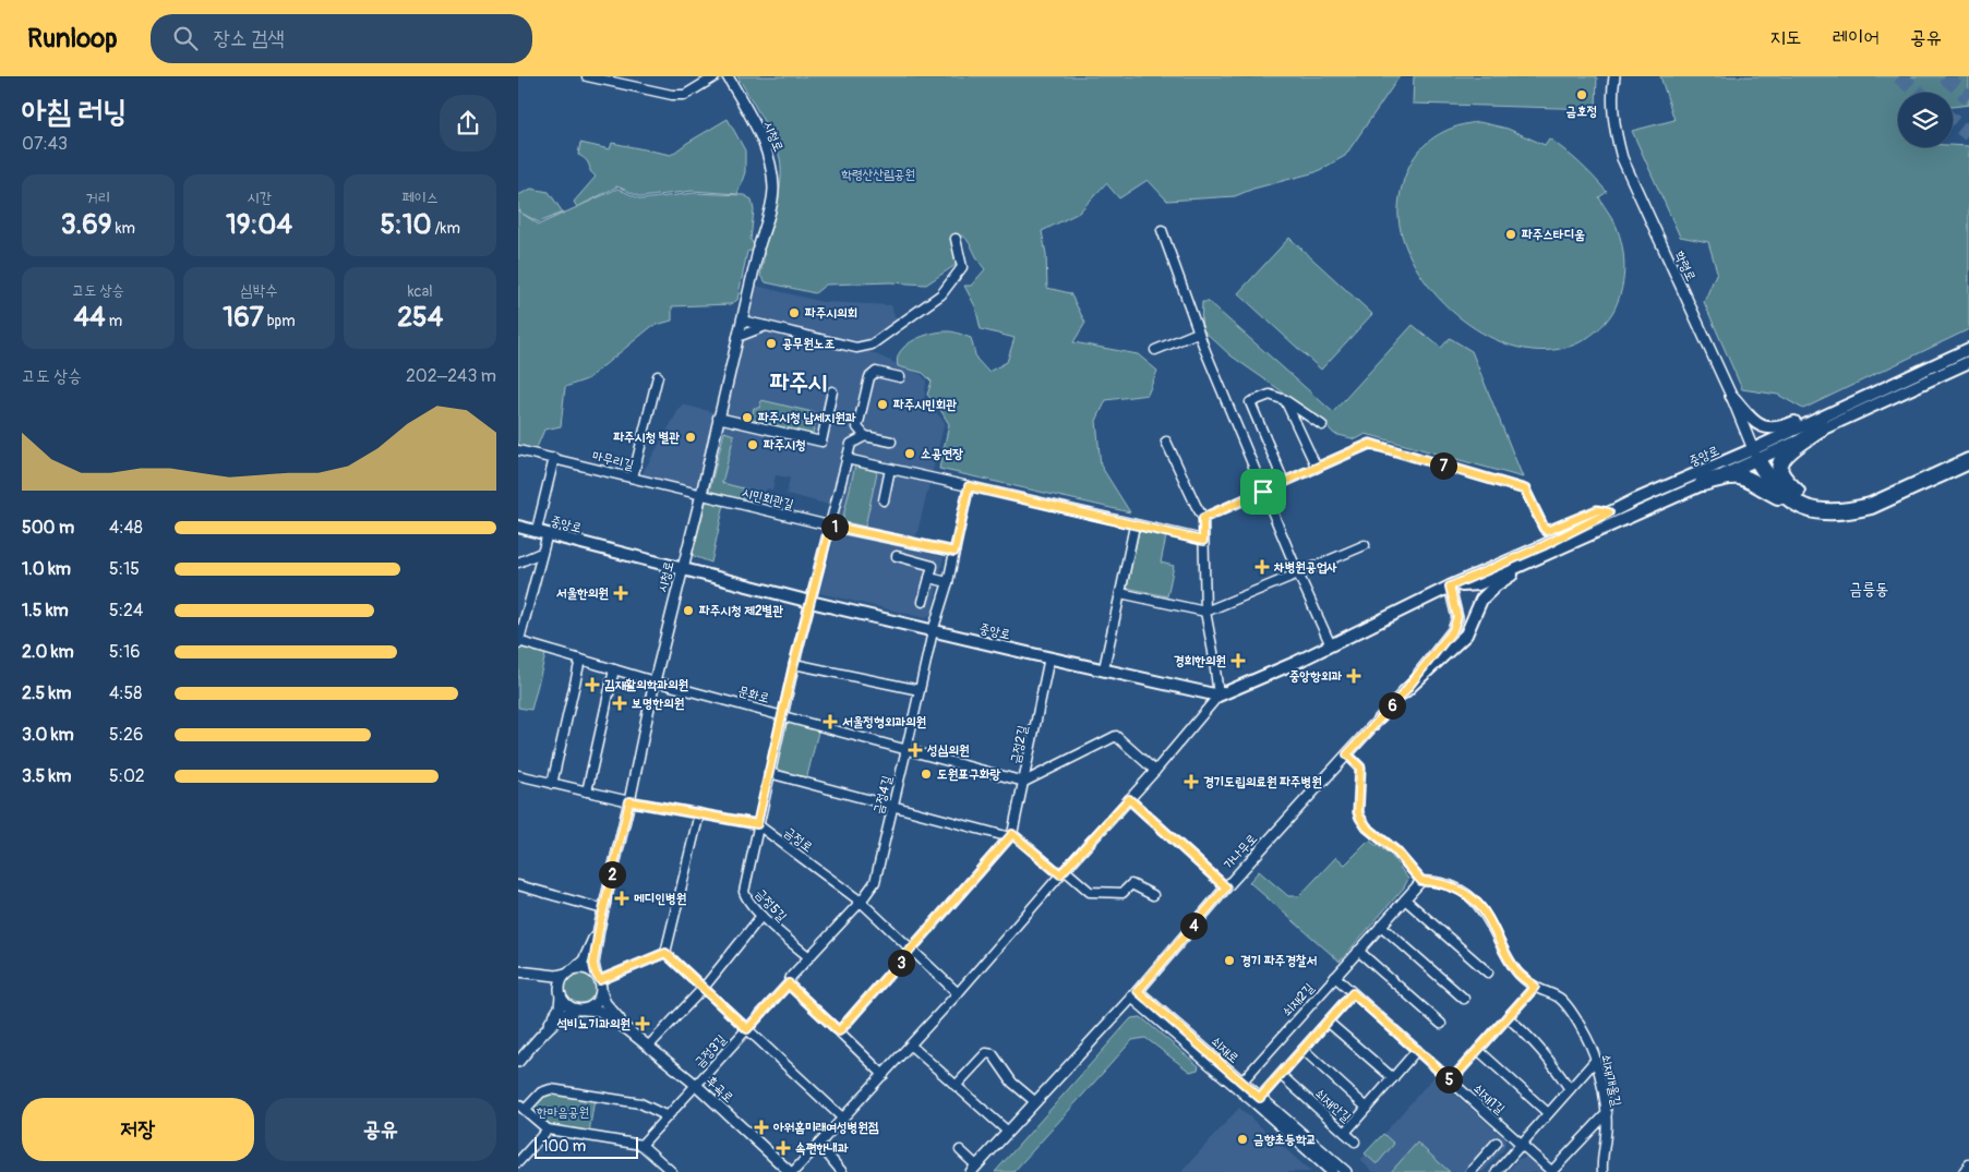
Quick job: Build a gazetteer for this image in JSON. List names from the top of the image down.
{
  "streets": {
    "main road": ["중앙로"],
    "street": [
      "시청로",
      "학령로",
      "마무리길",
      "시민회관길",
      "문화로",
      "금정2길",
      "금정4길",
      "금정로",
      "가나무로",
      "금정5길",
      "쇠재2길",
      "금정3길",
      "쇠재개울길",
      "후곡로",
      "쇠재1길",
      "쇠재안길"
    ]
  },
  "crossings": [
    ["시청로", "중앙로"],
    ["시청로", "마무리길"],
    ["시청로", "시민회관길"],
    ["시청로", "문화로"],
    ["시청로", "금정로"],
    ["학령로", "중앙로"],
    ["중앙로", "금정2길"],
    ["중앙로", "금정4길"],
    ["중앙로", "가나무로"],
    ["중앙로", "금정5길"],
    ["마무리길", "시민회관길"],
    ["시민회관길", "금정4길"],
    ["시민회관길", "금정5길"],
    ["문화로", "금정2길"],
    ["문화로", "금정4길"],
    ["문화로", "금정5길"],
    ["금정2길", "금정로"],
    ["금정4길", "금정로"],
    ["금정4길", "금정3길"],
    ["금정로", "금정5길"],
    ["금정로", "금정3길"],
    ["금정5길", "금정3길"],
    ["쇠재2길", "쇠재개울길"],
    ["금정3길", "후곡로"],
    ["쇠재1길", "쇠재안길"]
  ],
  "districts": ["파주시", "금릉동"],
  "parks": ["학령산산림공원", "한마음공원"],
  "places": {
    "other": [
      "금호정",
      "파주스타디움",
      "파주시의회",
      "공무원노조",
      "파주시민회관",
      "파주시청 납세지원과",
      "파주시청 별관",
      "파주시청",
      "소공연장",
      "파주시청 제2별관",
      "도원표구화랑",
      "경기 파주경찰서",
      "금향초등학교"
    ],
    "health": [
      "차병원공업사",
      "서울한의원",
      "경희한의원",
      "중앙항외과",
      "김재활의학과의원",
      "보명한의원",
      "서울정형외과의원",
      "성심의원",
      "경기도립의료원 파주병원",
      "메디인병원",
      "석비뇨기과의원",
      "아워홈미래여성병원점",
      "속편한내과"
    ]
  },
  "scale_bar": "100 m",
  "page": {
    "header": "Runloop",
    "search": "장소 검색",
    "nav": ["지도", "레이어", "공유"],
    "heading": ["아침 러닝", "07:43"],
    "stats": [
      ["거리", "3.69 km"],
      ["시간", "19:04"],
      ["페이스", "5:10 /km"],
      ["고도 상승", "44 m"],
      ["심박수", "167 bpm"],
      ["kcal", "254"]
    ],
    "chart": ["고도 상승", "202–243 m"],
    "pins": [
      "7",
      "1",
      "6",
      "2",
      "4",
      "3",
      "5"
    ],
    "list": [
      {
        "name": "500 m",
        "note": "4:48"
      },
      {
        "name": "1.0 km",
        "note": "5:15"
      },
      {
        "name": "1.5 km",
        "note": "5:24"
      },
      {
        "name": "2.0 km",
        "note": "5:16"
      },
      {
        "name": "2.5 km",
        "note": "4:58"
      },
      {
        "name": "3.0 km",
        "note": "5:26"
      },
      {
        "name": "3.5 km",
        "note": "5:02"
      }
    ],
    "buttons": ["저장", "공유"],
    "scale": "100 m"
  }
}
